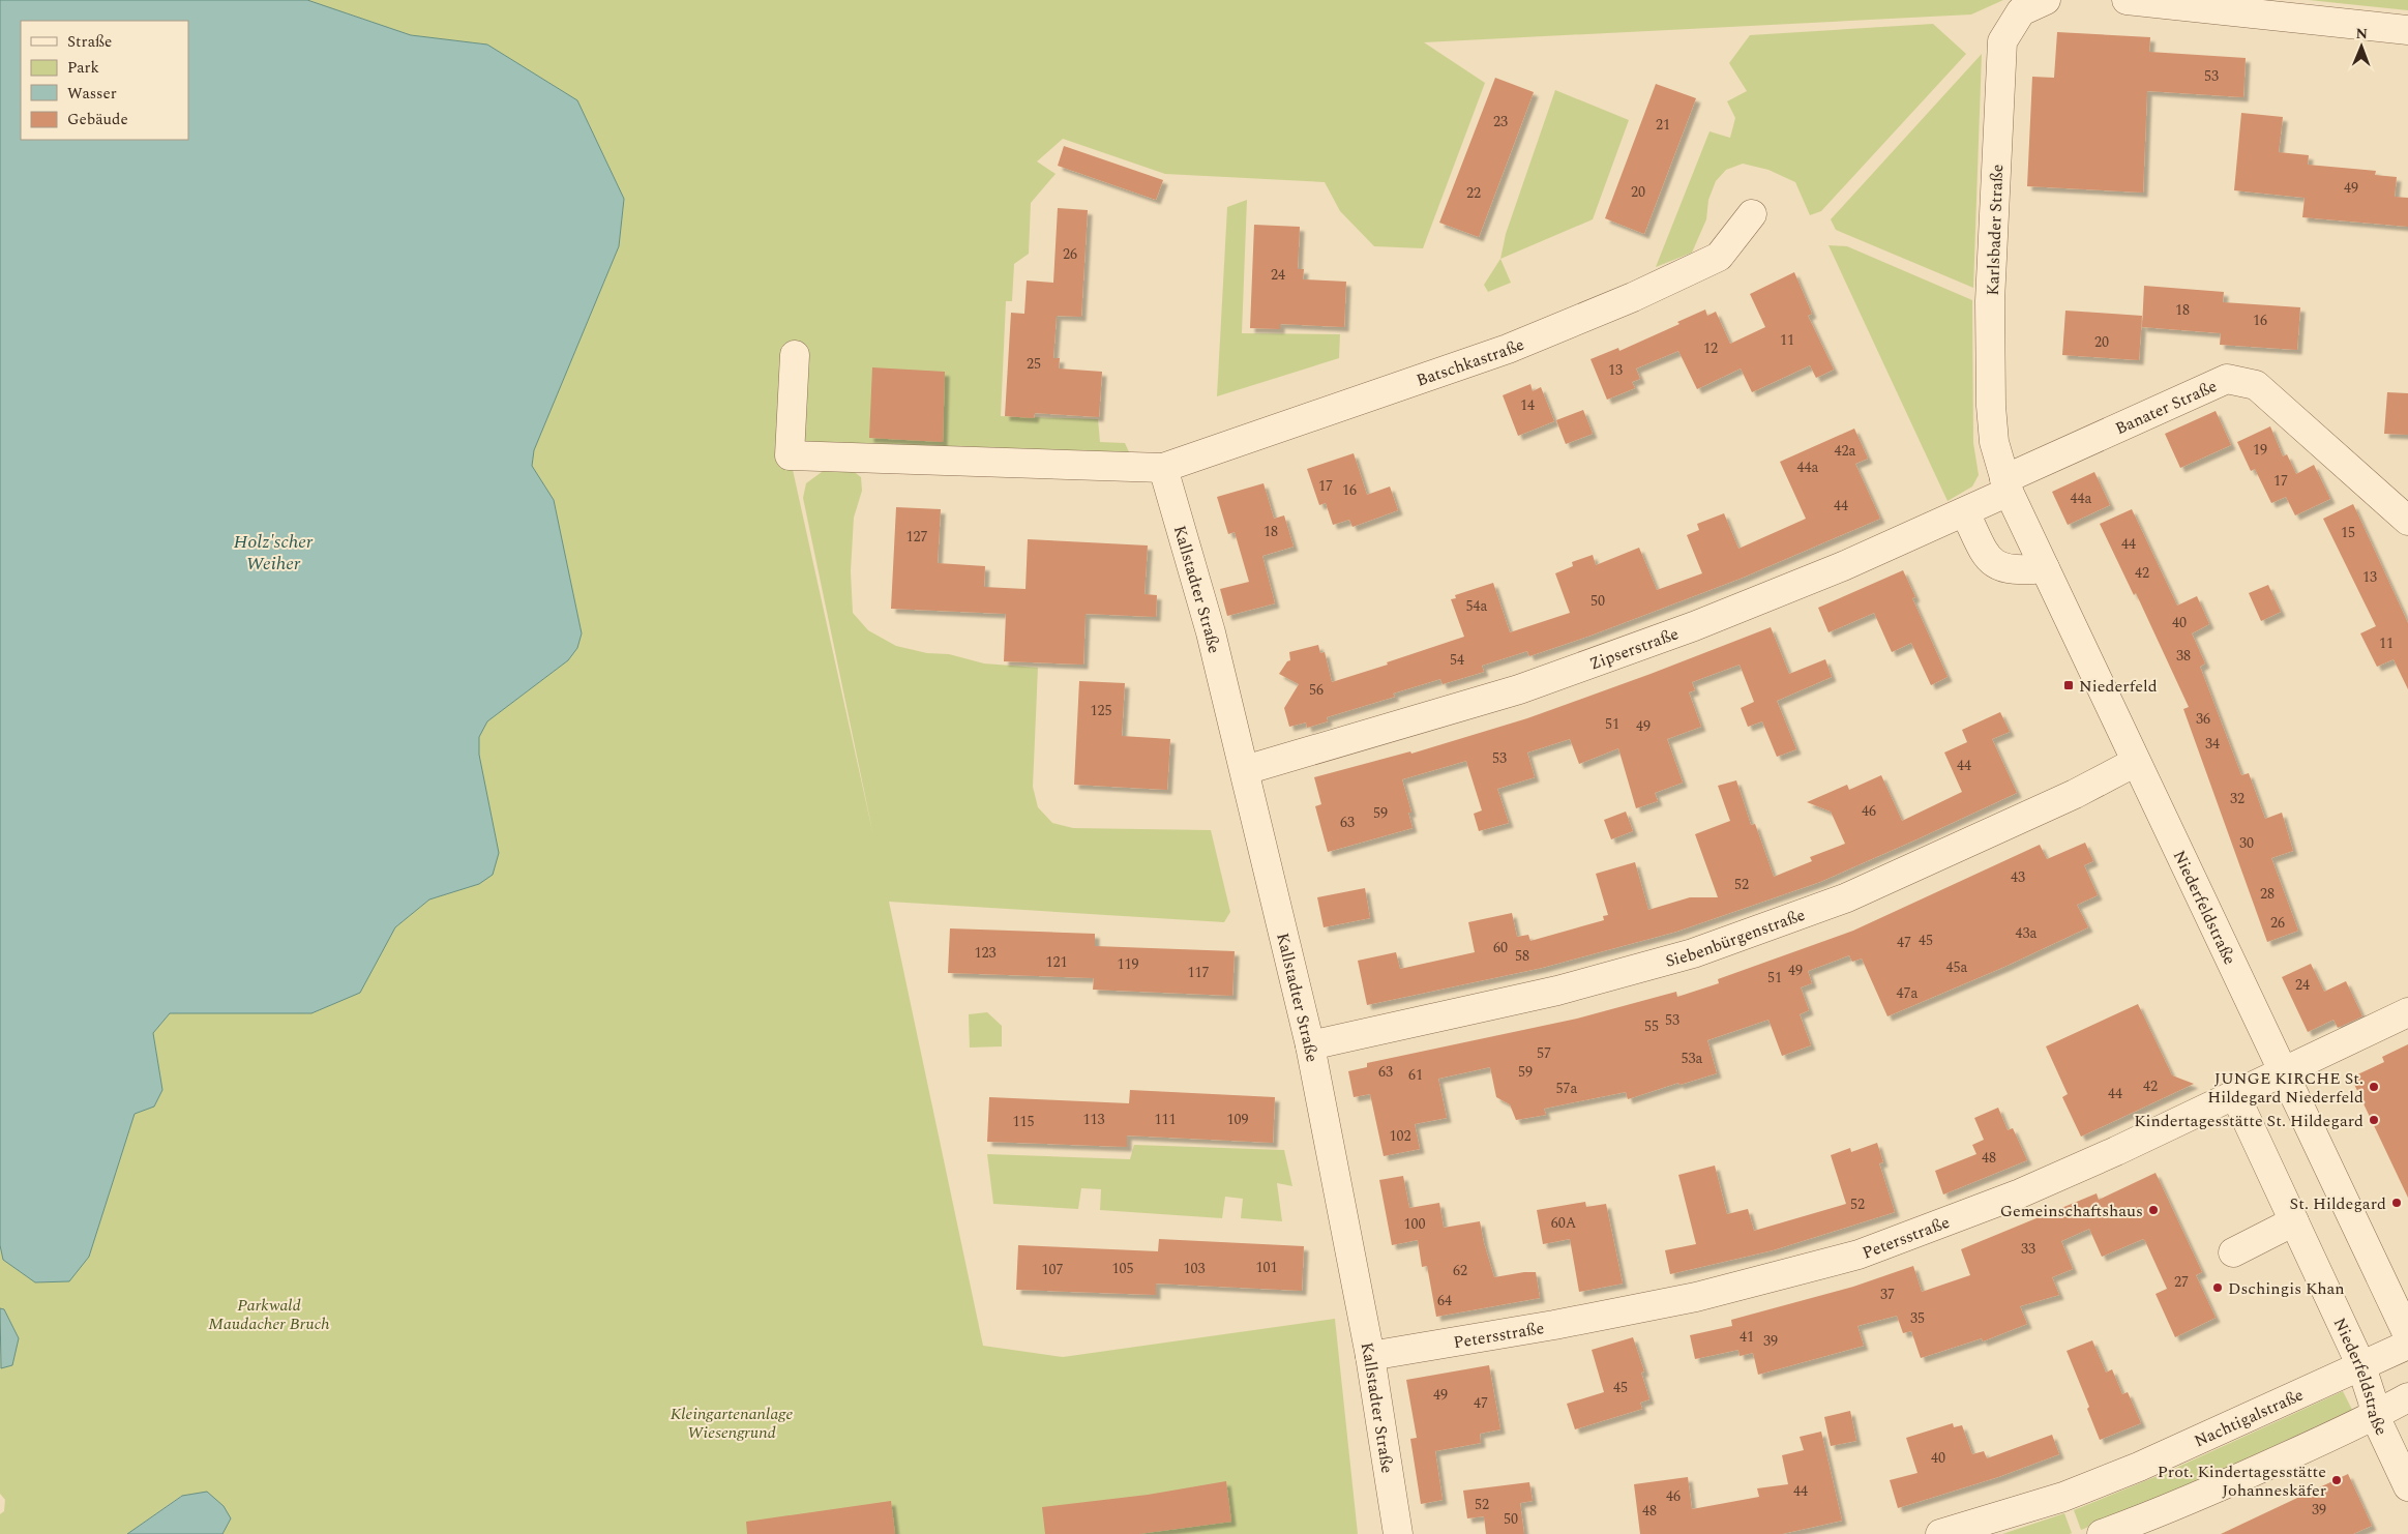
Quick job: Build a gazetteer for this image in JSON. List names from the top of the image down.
{
  "streets": {
    "street": [
      "Karlsbader Straße",
      "Batschkastraße",
      "Banater Straße",
      "Kallstadter Straße",
      "Zipserstraße",
      "Niederfeldstraße",
      "Siebenbürgenstraße",
      "Petersstraße",
      "Nachtigalstraße"
    ]
  },
  "crossings": [
    ["Karlsbader Straße", "Banater Straße"],
    ["Karlsbader Straße", "Zipserstraße"],
    ["Karlsbader Straße", "Niederfeldstraße"],
    ["Batschkastraße", "Kallstadter Straße"],
    ["Banater Straße", "Zipserstraße"],
    ["Banater Straße", "Niederfeldstraße"],
    ["Kallstadter Straße", "Zipserstraße"],
    ["Kallstadter Straße", "Siebenbürgenstraße"],
    ["Kallstadter Straße", "Petersstraße"],
    ["Zipserstraße", "Niederfeldstraße"],
    ["Niederfeldstraße", "Siebenbürgenstraße"],
    ["Niederfeldstraße", "Petersstraße"],
    ["Niederfeldstraße", "Nachtigalstraße"]
  ],
  "water": ["Holz'scher Weiher"],
  "parks": ["Parkwald Maudacher Bruch", "Kleingartenanlage Wiesengrund"],
  "places": {
    "transit": ["Niederfeld"],
    "other": [
      "JUNGE KIRCHE St. Hildegard Niederfeld",
      "Kindertagesstätte St. Hildegard",
      "St. Hildegard",
      "Gemeinschaftshaus",
      "Dschingis Khan",
      "Prot. Kindertagesstätte Johanneskäfer"
    ]
  },
  "house_numbers": [
    "53",
    "23",
    "21",
    "49",
    "20",
    "22",
    "26",
    "24",
    "18",
    "16",
    "11",
    "20",
    "12",
    "25",
    "13",
    "14",
    "19",
    "42a",
    "44a",
    "17",
    "17",
    "16",
    "44a",
    "44",
    "18",
    "15",
    "127",
    "44",
    "42",
    "13",
    "50",
    "54a",
    "40",
    "11",
    "38",
    "54",
    "56",
    "125",
    "36",
    "51",
    "49",
    "34",
    "53",
    "44",
    "32",
    "46",
    "59",
    "63",
    "30",
    "43",
    "52",
    "28",
    "26",
    "43a",
    "45",
    "47",
    "60",
    "123",
    "58",
    "121",
    "119",
    "45a",
    "49",
    "117",
    "51",
    "24",
    "47a",
    "53",
    "55",
    "57",
    "53a",
    "63",
    "59",
    "61",
    "42",
    "57a",
    "44",
    "113",
    "111",
    "109",
    "115",
    "102",
    "48",
    "52",
    "60A",
    "100",
    "33",
    "101",
    "105",
    "103",
    "107",
    "62",
    "27",
    "37",
    "64",
    "35",
    "41",
    "39",
    "45",
    "49",
    "47",
    "40",
    "44",
    "46",
    "52",
    "39",
    "48",
    "50"
  ],
  "legend": [
    "Straße",
    "Park",
    "Wasser",
    "Gebäude"
  ],
  "north": "top"
}
